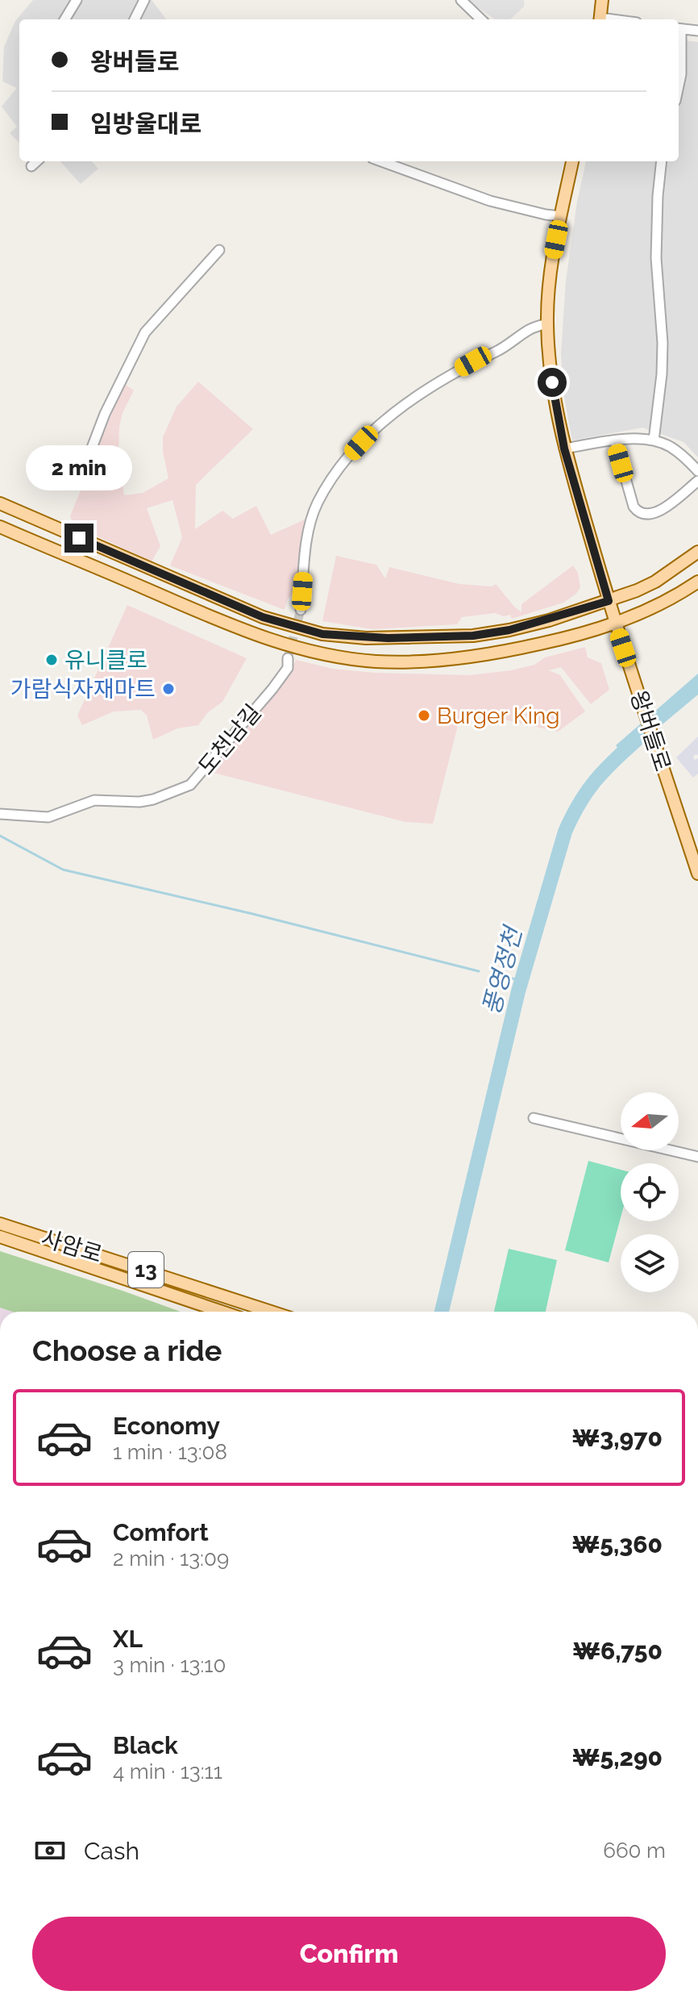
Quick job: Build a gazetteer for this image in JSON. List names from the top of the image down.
{
  "streets": {
    "main road": ["왕버들로", "사암로", "13"],
    "street": ["도천남길"]
  },
  "water": ["풍영정천"],
  "places": ["유니클로", "가람식자재마트", "Burger King"],
  "north": "left",
  "page": {
    "banner": ["왕버들로", "임방울대로"],
    "bubble": "2 min",
    "heading": "Choose a ride",
    "list": [
      {
        "name": "Economy",
        "note": "1 min · 13:08",
        "value": "₩3,970"
      },
      {
        "name": "Comfort",
        "note": "2 min · 13:09",
        "value": "₩5,360"
      },
      {
        "name": "XL",
        "note": "3 min · 13:10",
        "value": "₩6,750"
      },
      {
        "name": "Black",
        "note": "4 min · 13:11",
        "value": "₩5,290"
      }
    ],
    "pay": ["Cash", "660 m"],
    "buttons": "Confirm"
  }
}
